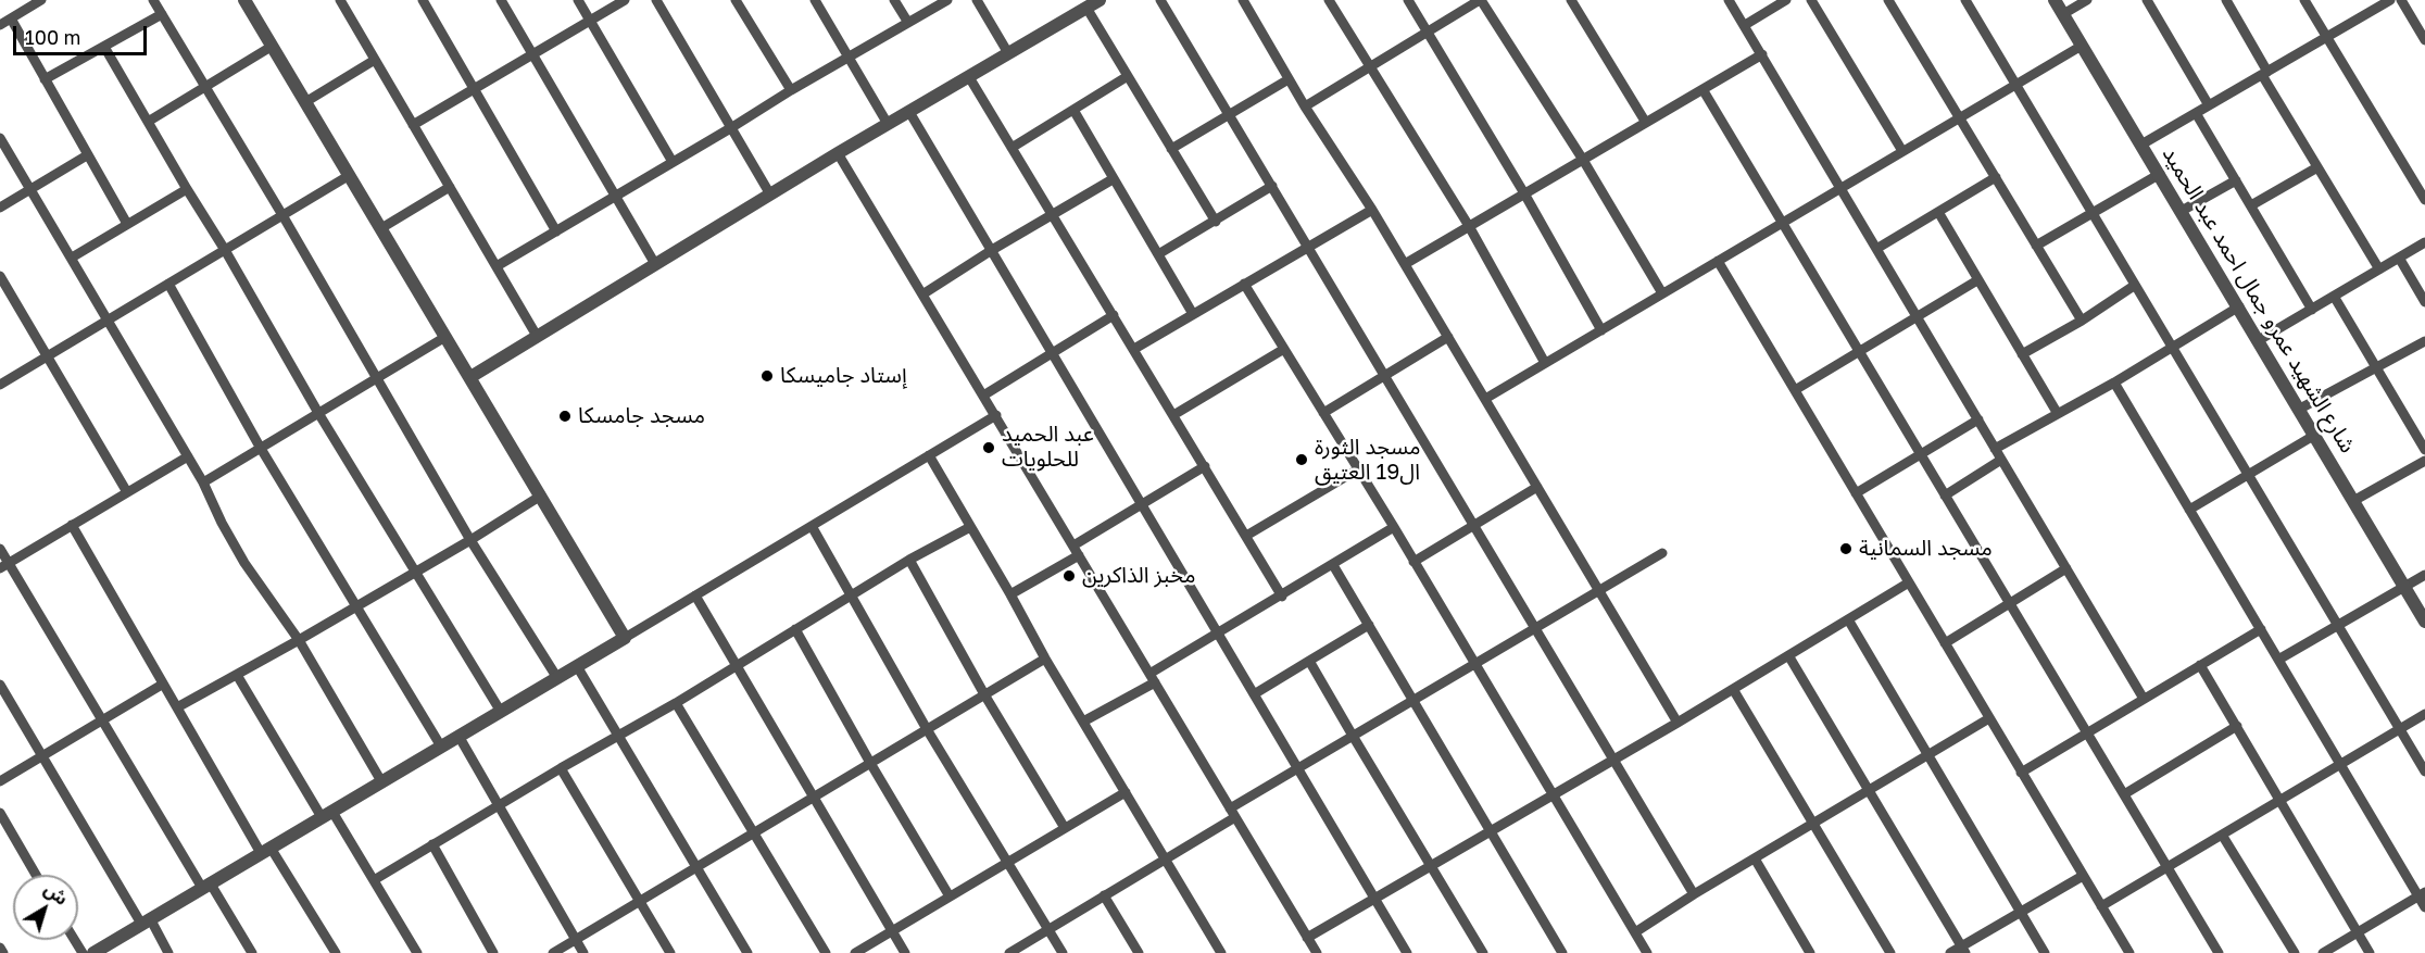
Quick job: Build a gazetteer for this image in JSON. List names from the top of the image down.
{
  "streets": {
    "street": ["شارع الشهيد عمرو جمال احمد عبد الحميد"]
  },
  "places": [
    "إستاد جاميسكا",
    "مسجد جامسكا",
    "عبد الحميد للحلويات",
    "مسجد الثورة ال19 العتيق",
    "مسجد السمانية",
    "مخبز الذاكرين"
  ],
  "scale_bar": "100 m",
  "north": "top right"
}
